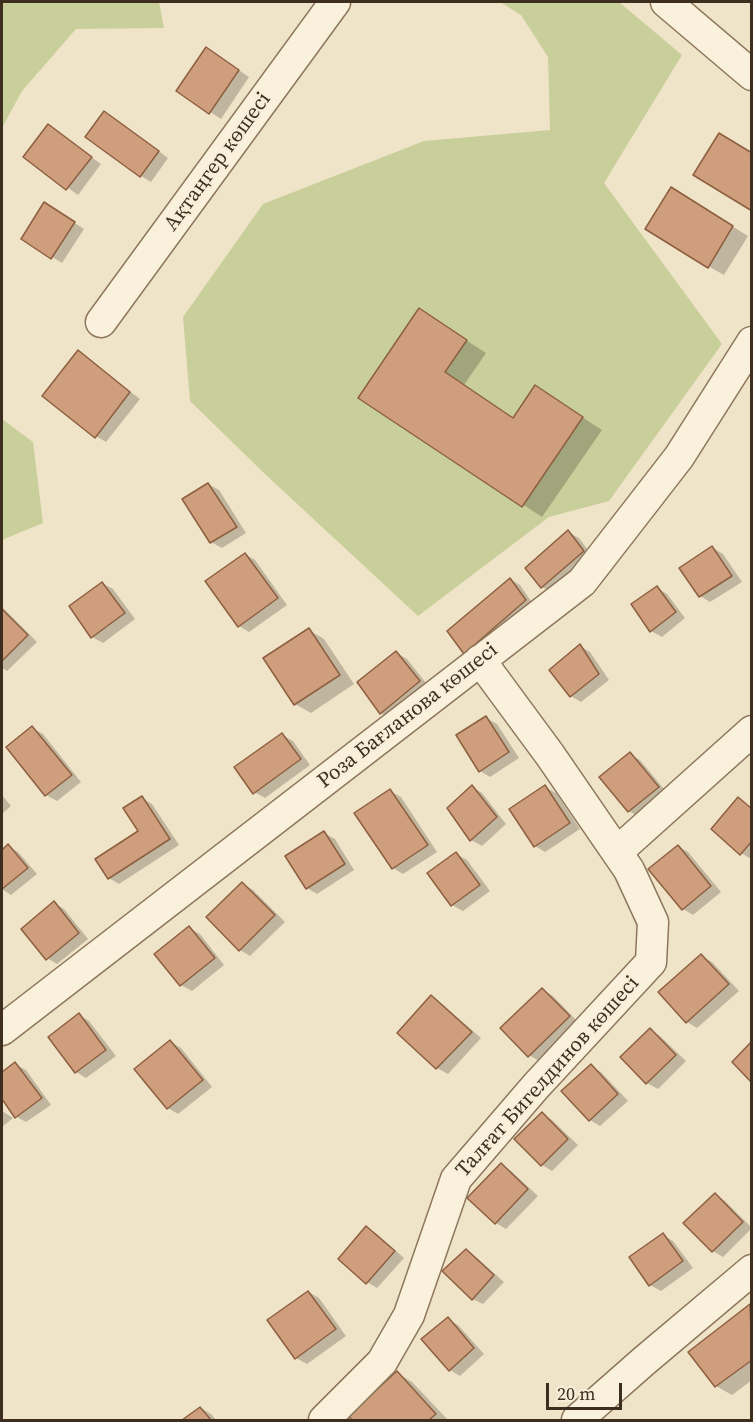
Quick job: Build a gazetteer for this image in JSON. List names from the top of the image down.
{
  "streets": {
    "street": ["Ақтаңгер көшесі", "Роза Бағланова көшесі", "Талғат Бигелдинов көшесі"]
  },
  "crossings": [
    ["Роза Бағланова көшесі", "Талғат Бигелдинов көшесі"]
  ],
  "scale_bar": "20 m"
}
